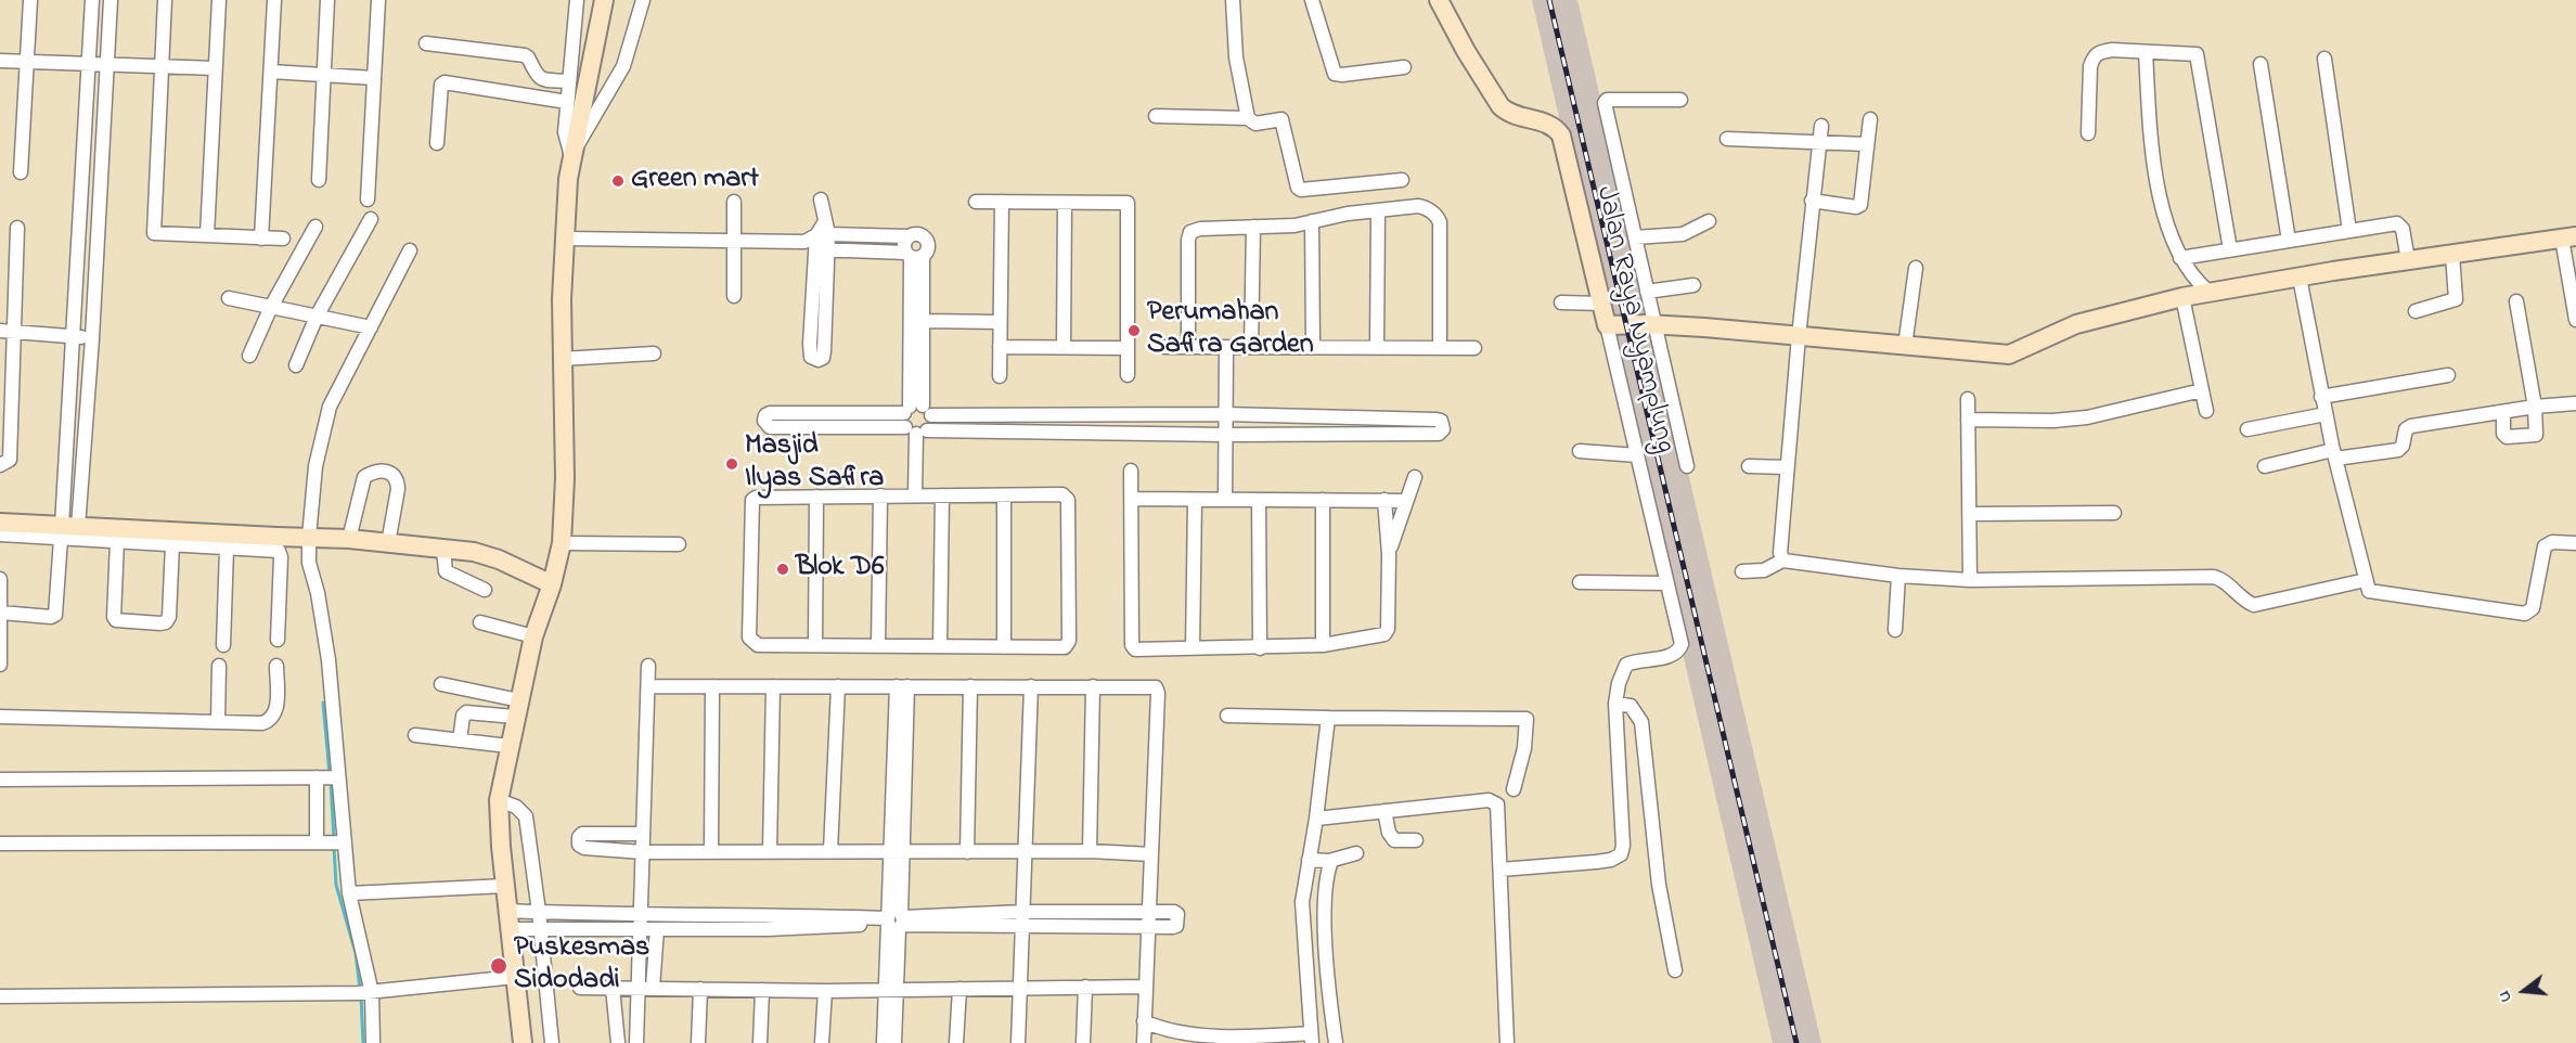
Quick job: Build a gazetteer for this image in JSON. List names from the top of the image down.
{
  "streets": {
    "street": ["Jalan Raya Nyamplung"]
  },
  "places": [
    "Green mart",
    "Perumahan Safira Garden",
    "Masjid Ilyas Safira",
    "Blok D6",
    "Puskesmas Sidodadi"
  ],
  "north": "left"
}
